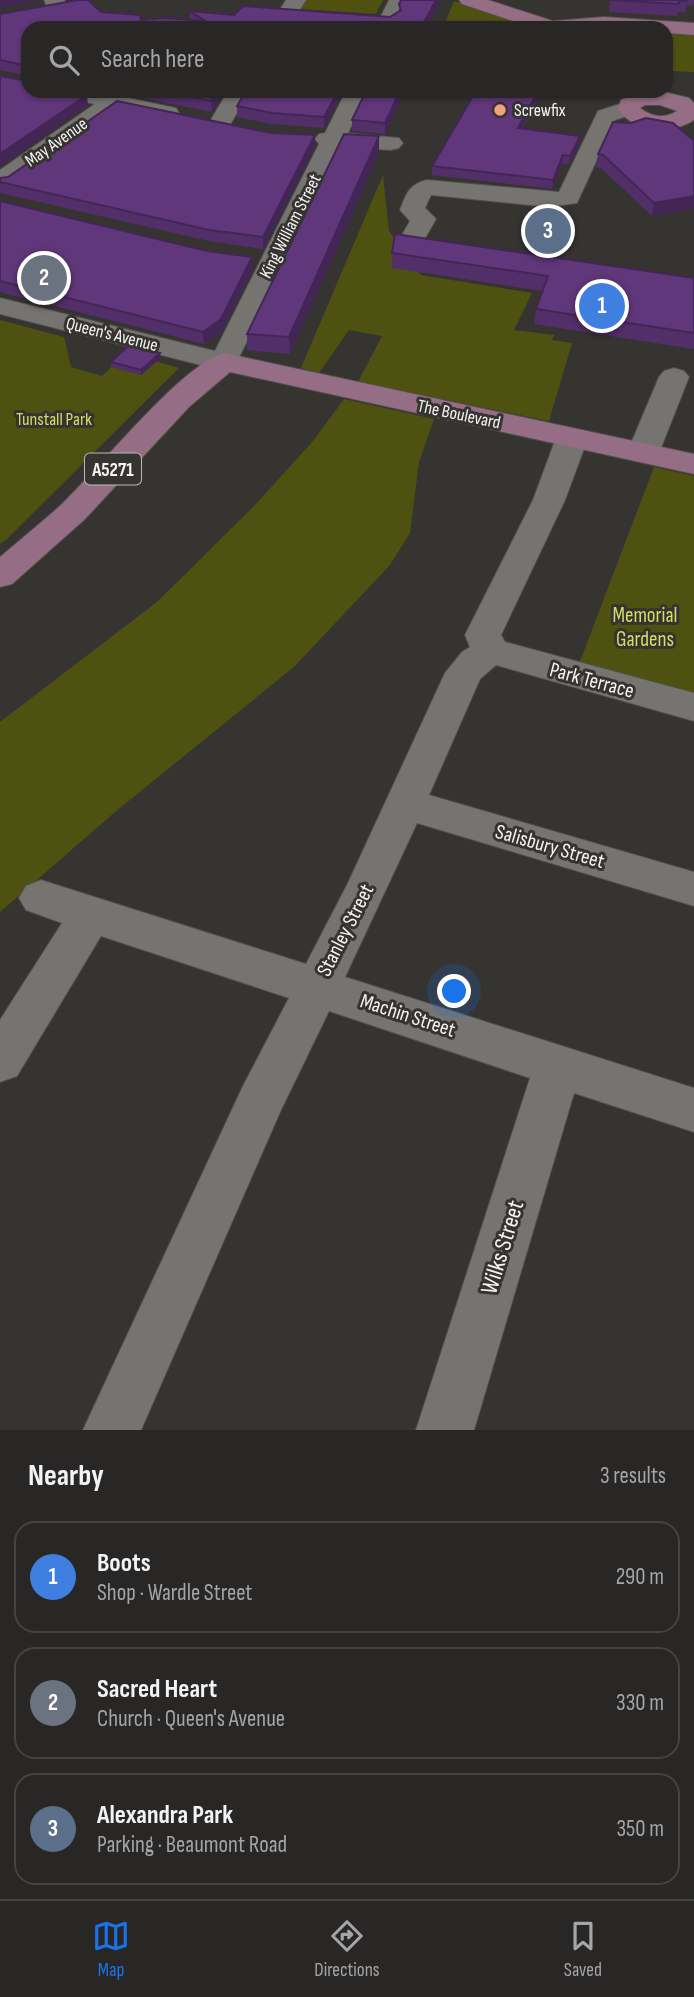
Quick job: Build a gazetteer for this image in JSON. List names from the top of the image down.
{
  "streets": {
    "main road": ["The Boulevard", "A5271"],
    "street": [
      "May Avenue",
      "King William Street",
      "Queen's Avenue",
      "Park Terrace",
      "Salisbury Street",
      "Stanley Street",
      "Machin Street",
      "Wilks Street"
    ]
  },
  "crossings": [
    ["King William Street", "Queen's Avenue"],
    ["King William Street", "The Boulevard"],
    ["King William Street", "A5271"],
    ["Queen's Avenue", "The Boulevard"],
    ["Queen's Avenue", "A5271"],
    ["The Boulevard", "A5271"],
    ["Park Terrace", "Stanley Street"],
    ["Salisbury Street", "Stanley Street"],
    ["Stanley Street", "Machin Street"],
    ["Machin Street", "Wilks Street"]
  ],
  "parks": ["Tunstall Park", "Memorial Gardens"],
  "places": ["Screwfix"],
  "page": {
    "search": "Search here",
    "pins": ["3", "2", "1"],
    "heading": ["Nearby", "3 results"],
    "list": [
      {
        "mark": "1",
        "name": "Boots",
        "note": "Shop · Wardle Street",
        "value": "290 m"
      },
      {
        "mark": "2",
        "name": "Sacred Heart",
        "note": "Church · Queen's Avenue",
        "value": "330 m"
      },
      {
        "mark": "3",
        "name": "Alexandra Park",
        "note": "Parking · Beaumont Road",
        "value": "350 m"
      }
    ],
    "nav": ["Map", "Directions", "Saved"]
  }
}
